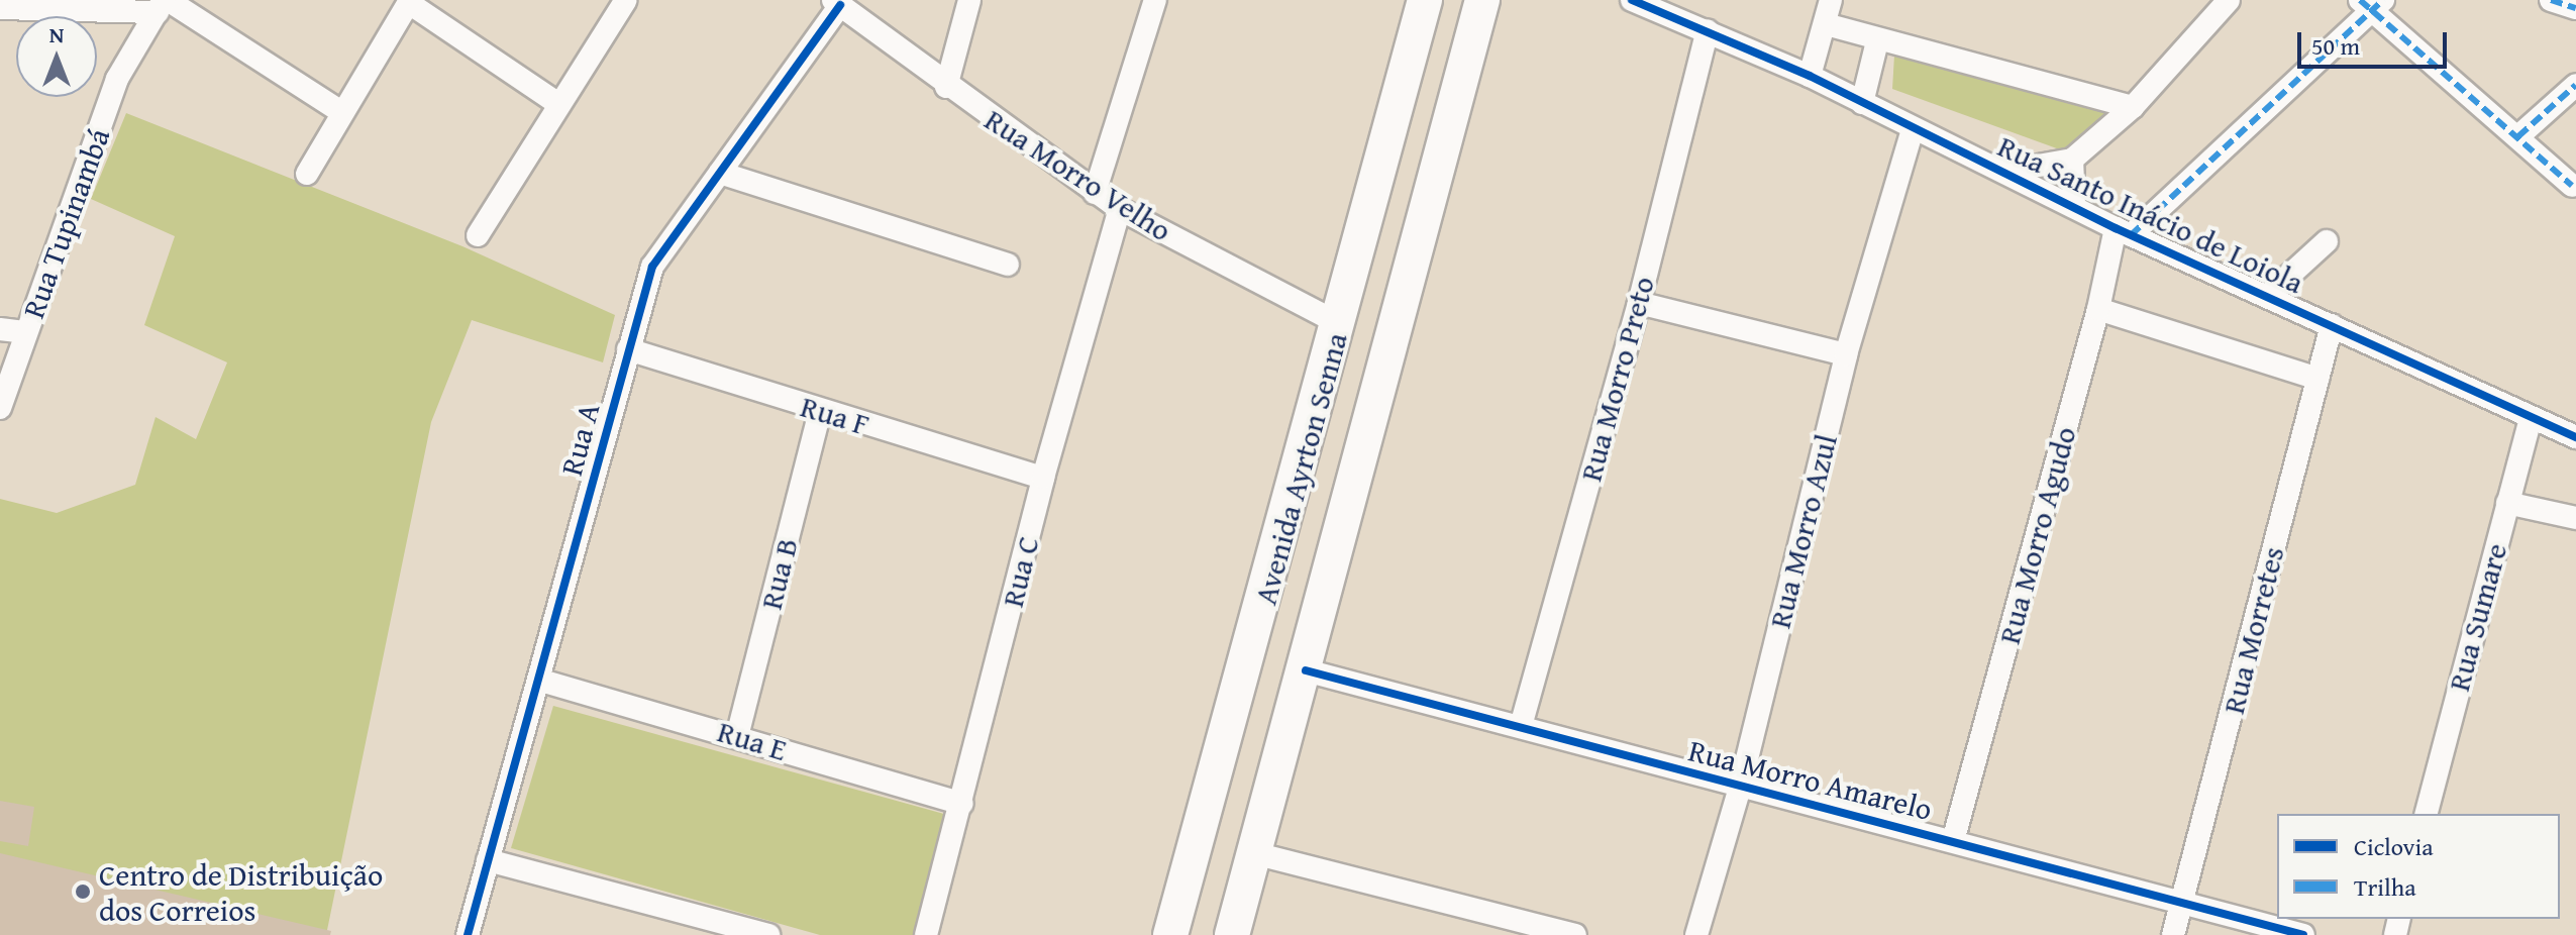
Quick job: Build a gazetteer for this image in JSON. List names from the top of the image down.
{
  "streets": {
    "main road": ["Avenida Ayrton Senna"],
    "street": [
      "Rua Morro Velho",
      "Rua Santo Inácio de Loiola",
      "Rua Tupinambá",
      "Rua Morro Preto",
      "Rua F",
      "Rua A",
      "Rua Morro Azul",
      "Rua Morro Agudo",
      "Rua C",
      "Rua B",
      "Rua Sumare",
      "Rua Morretes",
      "Rua E",
      "Rua Morro Amarelo"
    ]
  },
  "crossings": [
    ["Rua Morro Velho", "Rua A"],
    ["Rua Morro Velho", "Avenida Ayrton Senna"],
    ["Rua Morro Velho", "Rua C"],
    ["Rua Santo Inácio de Loiola", "Rua Morro Preto"],
    ["Rua Santo Inácio de Loiola", "Rua Morro Azul"],
    ["Rua Santo Inácio de Loiola", "Rua Morro Agudo"],
    ["Rua Santo Inácio de Loiola", "Rua Sumare"],
    ["Rua Santo Inácio de Loiola", "Rua Morretes"],
    ["Rua Morro Preto", "Rua Morro Amarelo"],
    ["Rua F", "Rua A"],
    ["Rua F", "Rua C"],
    ["Rua F", "Rua B"],
    ["Rua A", "Rua E"],
    ["Avenida Ayrton Senna", "Rua Morro Amarelo"],
    ["Rua Morro Azul", "Rua Morro Amarelo"],
    ["Rua Morro Agudo", "Rua Morro Amarelo"],
    ["Rua C", "Rua E"],
    ["Rua B", "Rua E"],
    ["Rua Morretes", "Rua Morro Amarelo"]
  ],
  "places": ["Centro de Distribuição dos Correios"],
  "legend": ["Ciclovia", "Trilha"],
  "scale_bar": "50 m",
  "north": "top"
}
